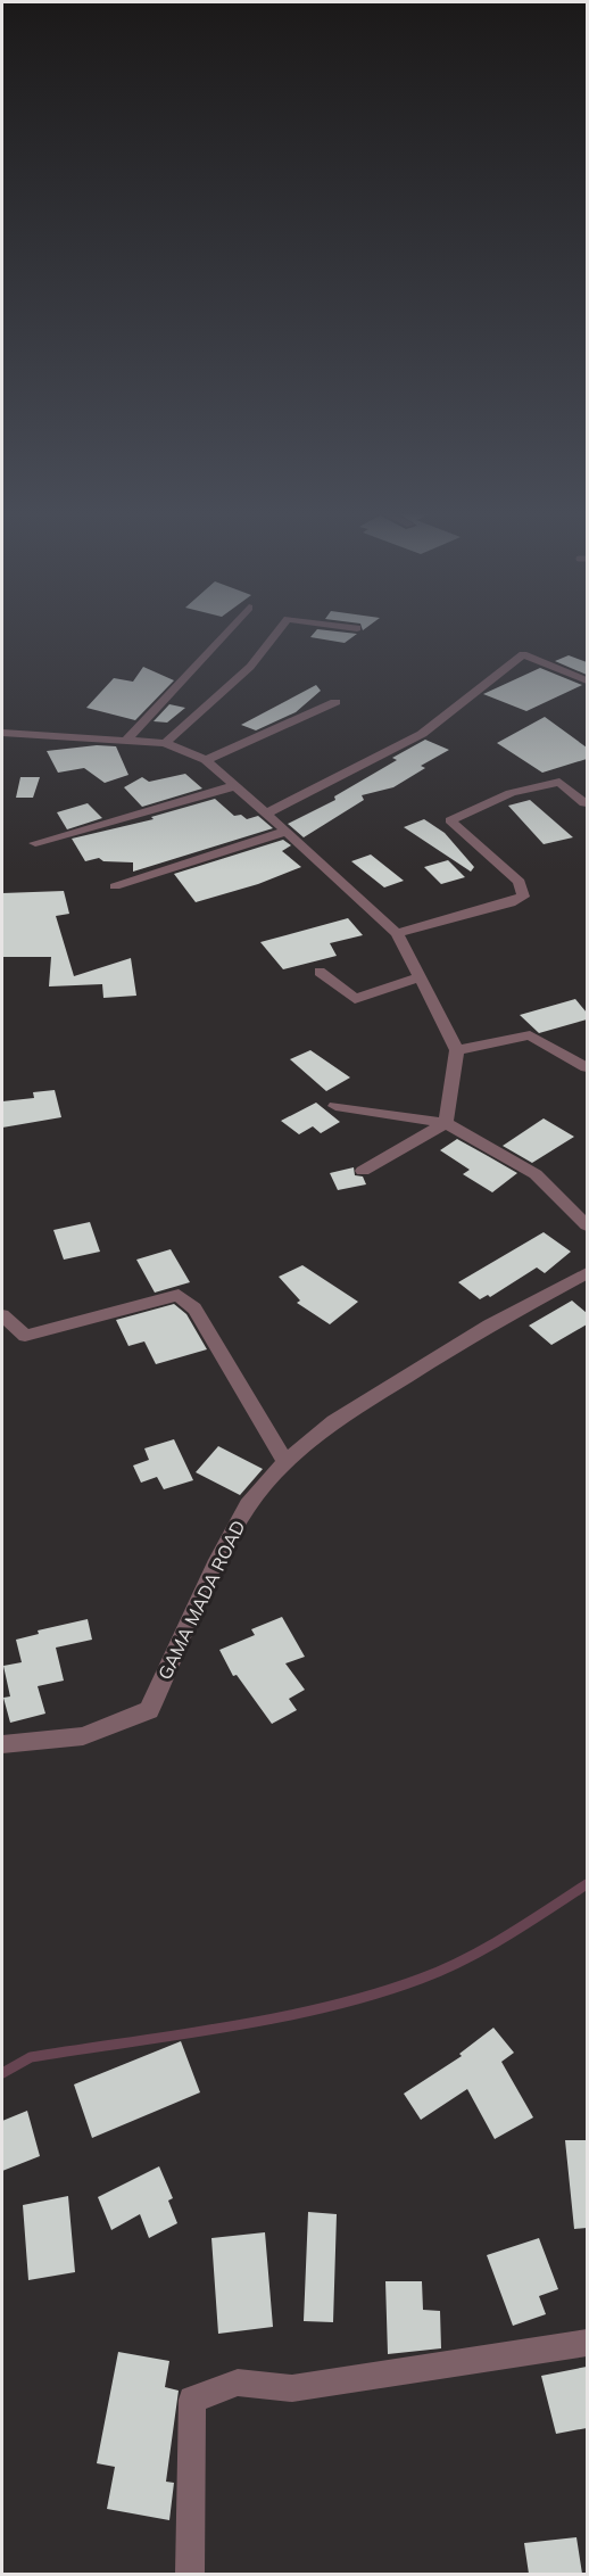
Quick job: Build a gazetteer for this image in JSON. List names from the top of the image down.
{
  "streets": {
    "street": ["GAMA MADA ROAD"]
  }
}
